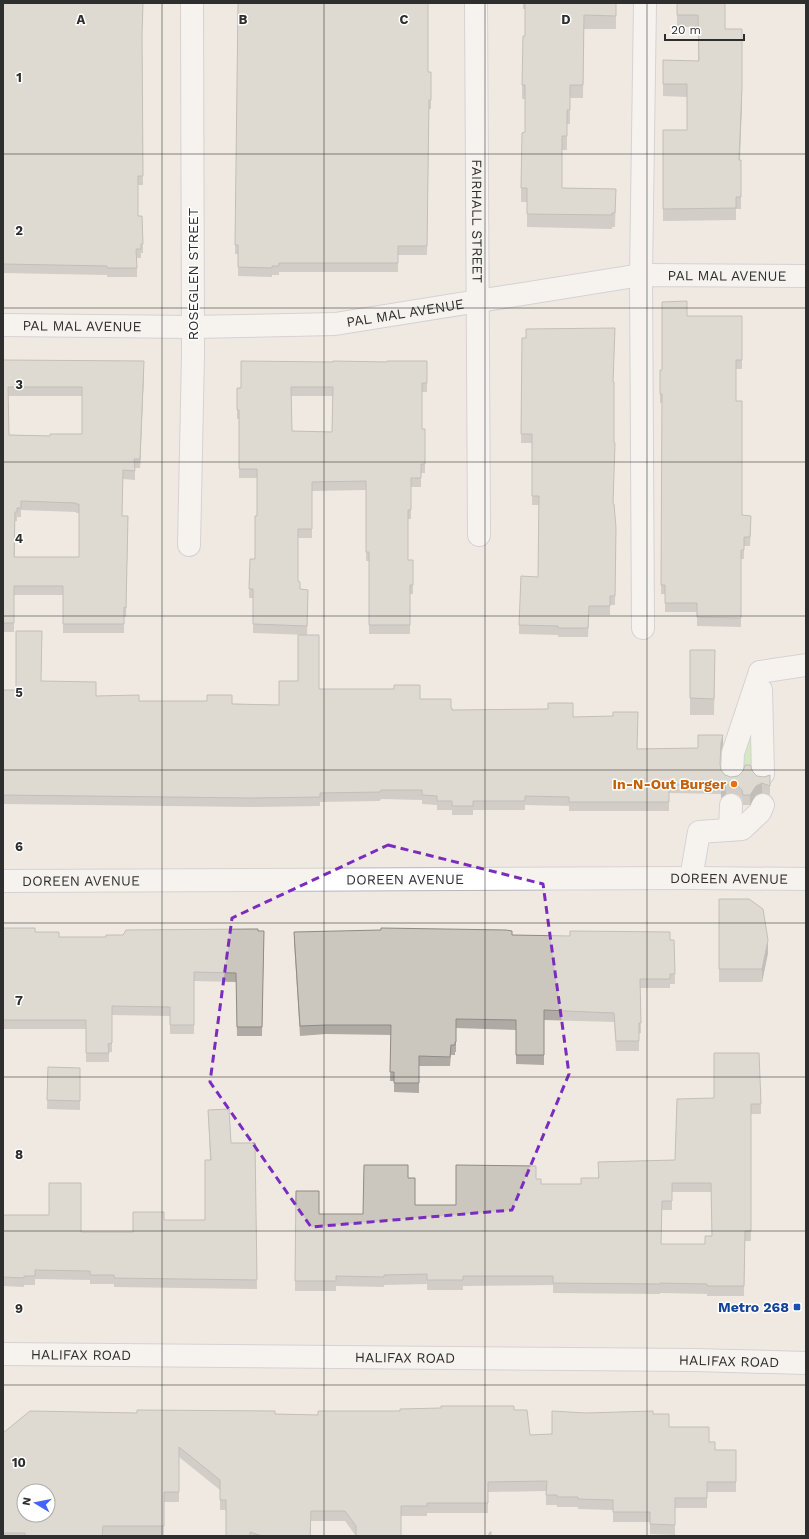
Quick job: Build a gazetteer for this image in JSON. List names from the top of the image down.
{
  "streets": {
    "street": [
      "FAIRHALL STREET",
      "ROSEGLEN STREET",
      "PAL MAL AVENUE",
      "DOREEN AVENUE",
      "HALIFAX ROAD"
    ]
  },
  "crossings": [
    ["FAIRHALL STREET", "PAL MAL AVENUE"],
    ["ROSEGLEN STREET", "PAL MAL AVENUE"]
  ],
  "places": {
    "other": ["In-N-Out Burger"],
    "transit": ["Metro 268"]
  },
  "scale_bar": "20 m",
  "north": "left",
  "grid": {
    "columns": [
      "A",
      "B",
      "C",
      "D"
    ],
    "rows": [
      "1",
      "2",
      "3",
      "4",
      "5",
      "6",
      "7",
      "8",
      "9",
      "10"
    ]
  }
}
